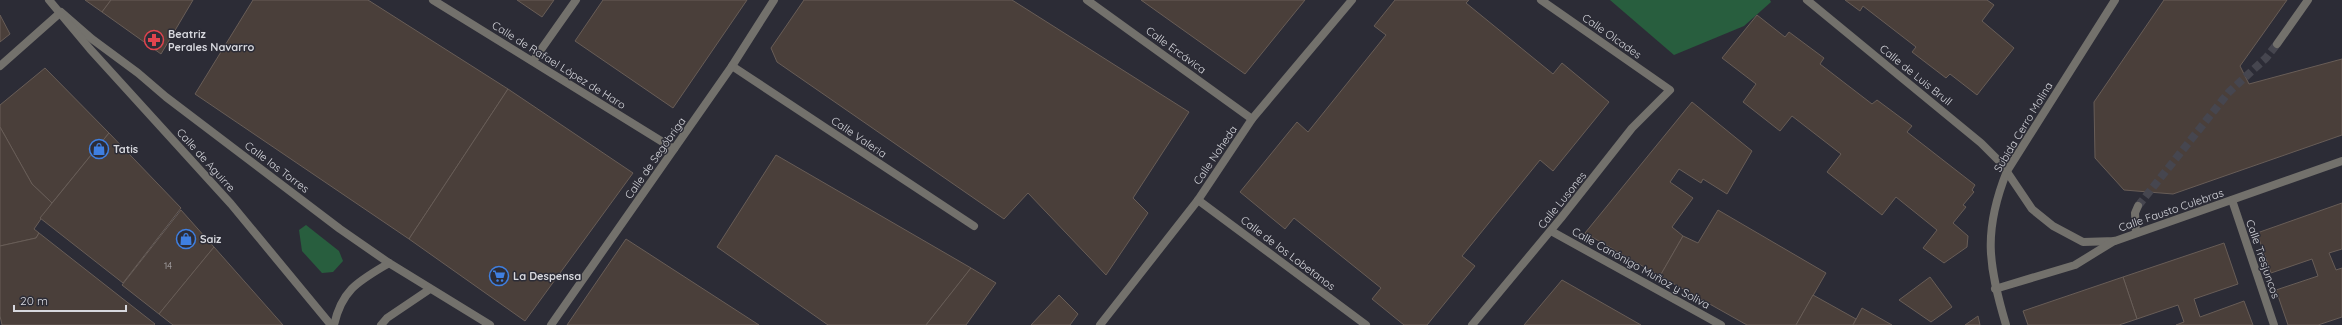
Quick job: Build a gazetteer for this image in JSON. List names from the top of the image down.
{
  "streets": {
    "street": [
      "Calle Olcades",
      "Calle Ercávica",
      "Calle de Rafael López de Haro",
      "Calle de Luis Brull",
      "Subida Cerro Molina",
      "Calle Valeria",
      "Calle Noheda",
      "Calle de Segóbriga",
      "Calle de Aguirre",
      "Calle las Torres",
      "Calle Lusones",
      "Calle Fausto Culebras",
      "Calle de los Lobetanos",
      "Calle Tresjuncos",
      "Calle Canónigo Muñoz y Soliva"
    ]
  },
  "crossings": [
    ["Calle Olcades", "Calle Lusones"],
    ["Calle Ercávica", "Calle Noheda"],
    ["Calle de Rafael López de Haro", "Calle de Segóbriga"],
    ["Calle de Luis Brull", "Subida Cerro Molina"],
    ["Calle de Luis Brull", "Calle Fausto Culebras"],
    ["Subida Cerro Molina", "Calle Fausto Culebras"],
    ["Calle Valeria", "Calle de Segóbriga"],
    ["Calle Noheda", "Calle de los Lobetanos"],
    ["Calle de Aguirre", "Calle las Torres"],
    ["Calle Lusones", "Calle Canónigo Muñoz y Soliva"],
    ["Calle Fausto Culebras", "Calle Tresjuncos"]
  ],
  "places": {
    "pharmacy": ["Beatriz Perales Navarro"],
    "shop": ["Tatis", "Saiz"],
    "supermarket": ["La Despensa"]
  },
  "house_numbers": ["14"],
  "scale_bar": "20 m"
}
